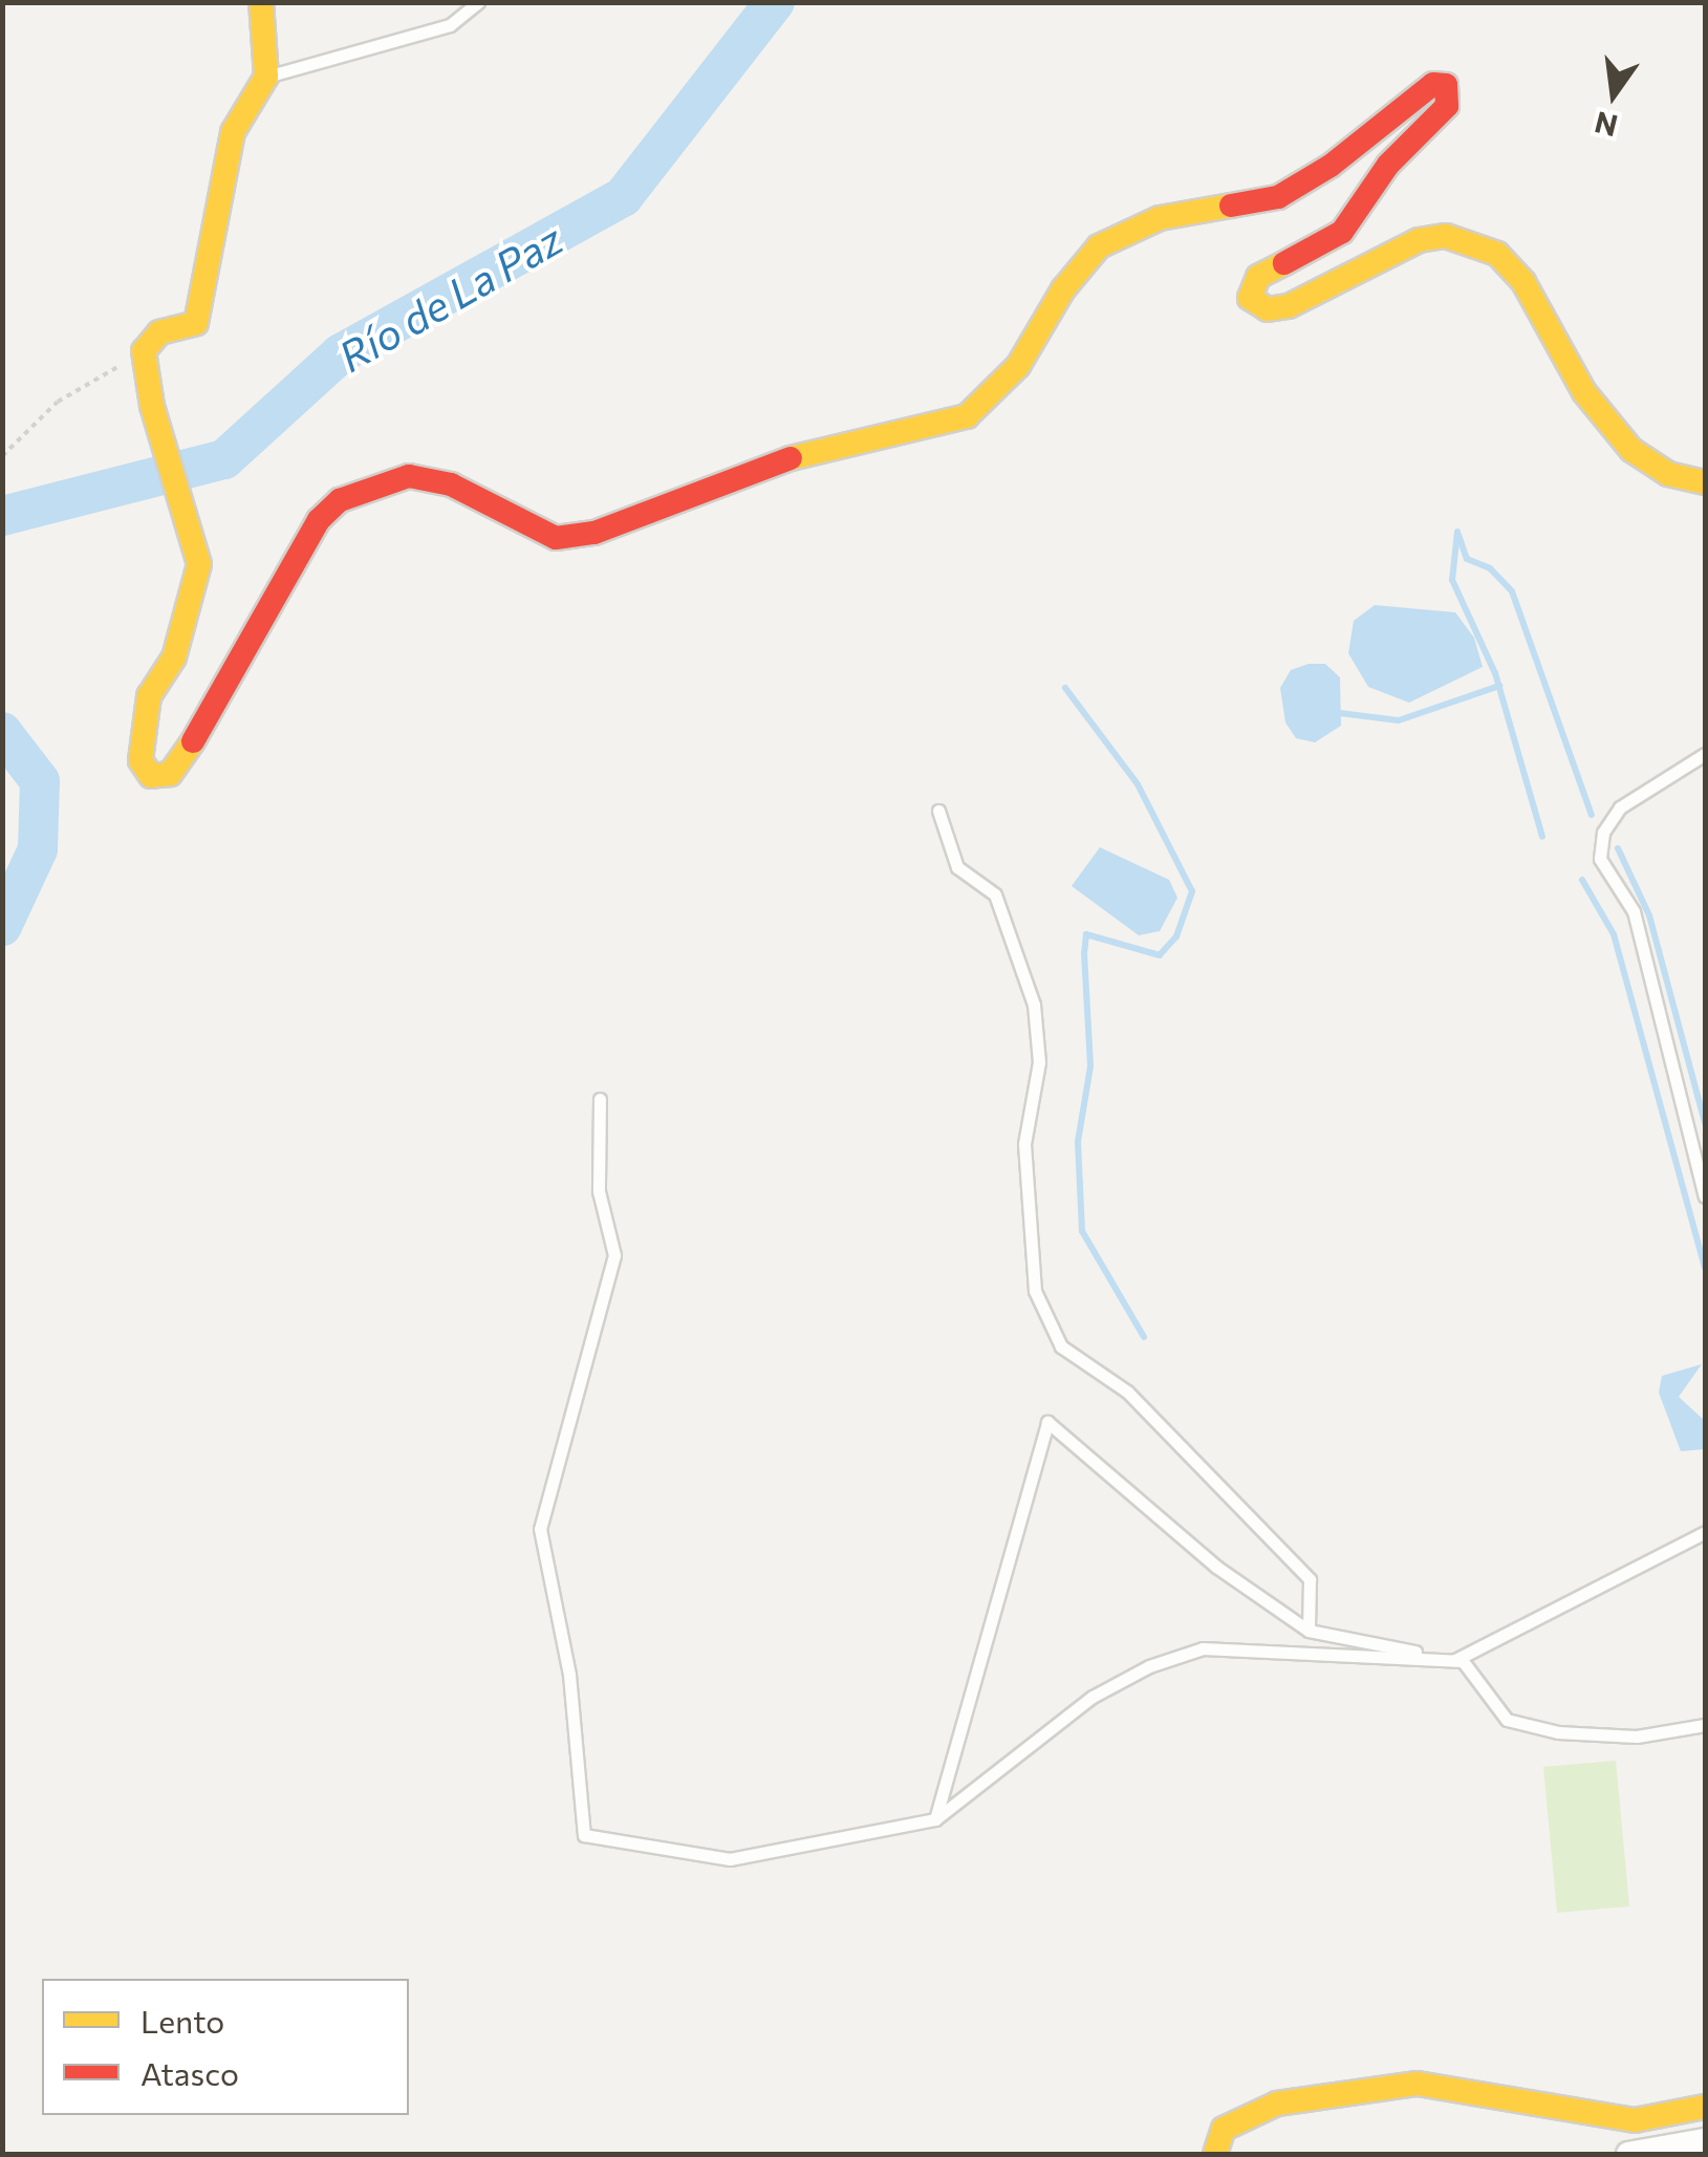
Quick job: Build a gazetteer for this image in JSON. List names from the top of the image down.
{
  "water": ["Río de La Paz"],
  "legend": ["Lento", "Atasco"],
  "north": "bottom"
}
